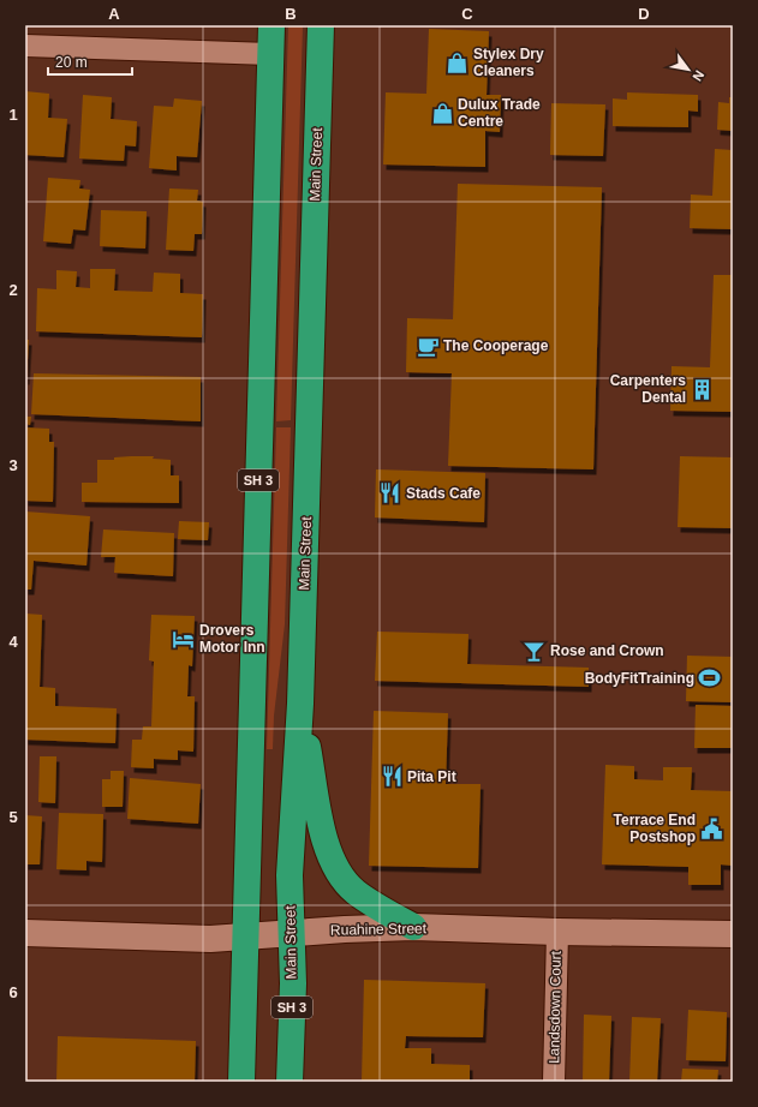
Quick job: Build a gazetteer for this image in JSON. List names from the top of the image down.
{
  "streets": {
    "highway": ["Main Street", "SH 3"],
    "main road": ["Ruahine Street"],
    "street": ["Landsdown Court"]
  },
  "crossings": [
    ["Main Street", "Ruahine Street"],
    ["SH 3", "Ruahine Street"],
    ["Ruahine Street", "Landsdown Court"]
  ],
  "places": {
    "shop": ["Stylex Dry Cleaners", "Dulux Trade Centre"],
    "cafe": ["The Cooperage"],
    "building": ["Carpenters Dental"],
    "restaurant": ["Stads Cafe", "Pita Pit"],
    "hotel": ["Drovers Motor Inn"],
    "bar": ["Rose and Crown"],
    "sports": ["BodyFitTraining"],
    "public building": ["Terrace End Postshop"]
  },
  "scale_bar": "20 m",
  "north": "bottom right",
  "grid": {
    "columns": [
      "A",
      "B",
      "C",
      "D"
    ],
    "rows": [
      "1",
      "2",
      "3",
      "4",
      "5",
      "6"
    ]
  }
}
